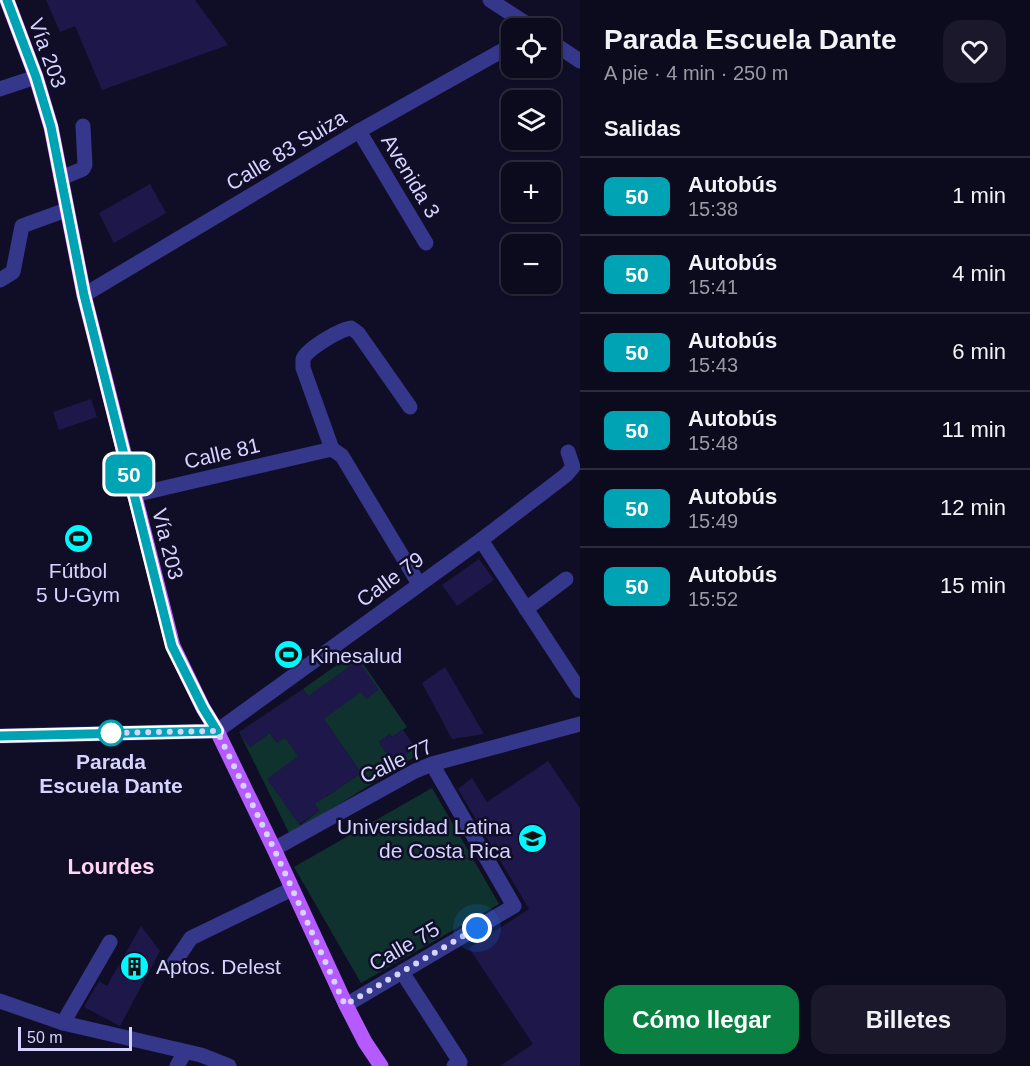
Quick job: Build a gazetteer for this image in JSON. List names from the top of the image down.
{
  "streets": {
    "main road": ["Vía 203"],
    "street": [
      "Calle 83 Suiza",
      "Avenida 3",
      "Calle 81",
      "Calle 79",
      "Calle 77",
      "Calle 75"
    ]
  },
  "crossings": [
    ["Vía 203", "Calle 83 Suiza"],
    ["Vía 203", "Calle 81"],
    ["Vía 203", "Calle 79"],
    ["Vía 203", "Calle 77"],
    ["Vía 203", "Calle 75"],
    ["Calle 83 Suiza", "Avenida 3"],
    ["Calle 77", "Calle 75"]
  ],
  "districts": ["Lourdes"],
  "places": {
    "sports": ["Fútbol 5 U-Gym", "Kinesalud"],
    "other": ["Parada Escuela Dante"],
    "school or university": ["Universidad Latina de Costa Rica"],
    "building": ["Aptos. Delest"]
  },
  "lines": ["bus line 50"],
  "scale_bar": "50 m",
  "page": {
    "on_map": "50",
    "heading": [
      ["Parada Escuela Dante", "A pie · 4 min · 250 m"],
      "Salidas"
    ],
    "map_buttons": ["+", "−"],
    "list": [
      {
        "mark": "50",
        "name": "Autobús",
        "note": "15:38",
        "value": "1 min"
      },
      {
        "mark": "50",
        "name": "Autobús",
        "note": "15:41",
        "value": "4 min"
      },
      {
        "mark": "50",
        "name": "Autobús",
        "note": "15:43",
        "value": "6 min"
      },
      {
        "mark": "50",
        "name": "Autobús",
        "note": "15:48",
        "value": "11 min"
      },
      {
        "mark": "50",
        "name": "Autobús",
        "note": "15:49",
        "value": "12 min"
      },
      {
        "mark": "50",
        "name": "Autobús",
        "note": "15:52",
        "value": "15 min"
      }
    ],
    "buttons": ["Cómo llegar", "Billetes"],
    "scale": "50 m"
  }
}
